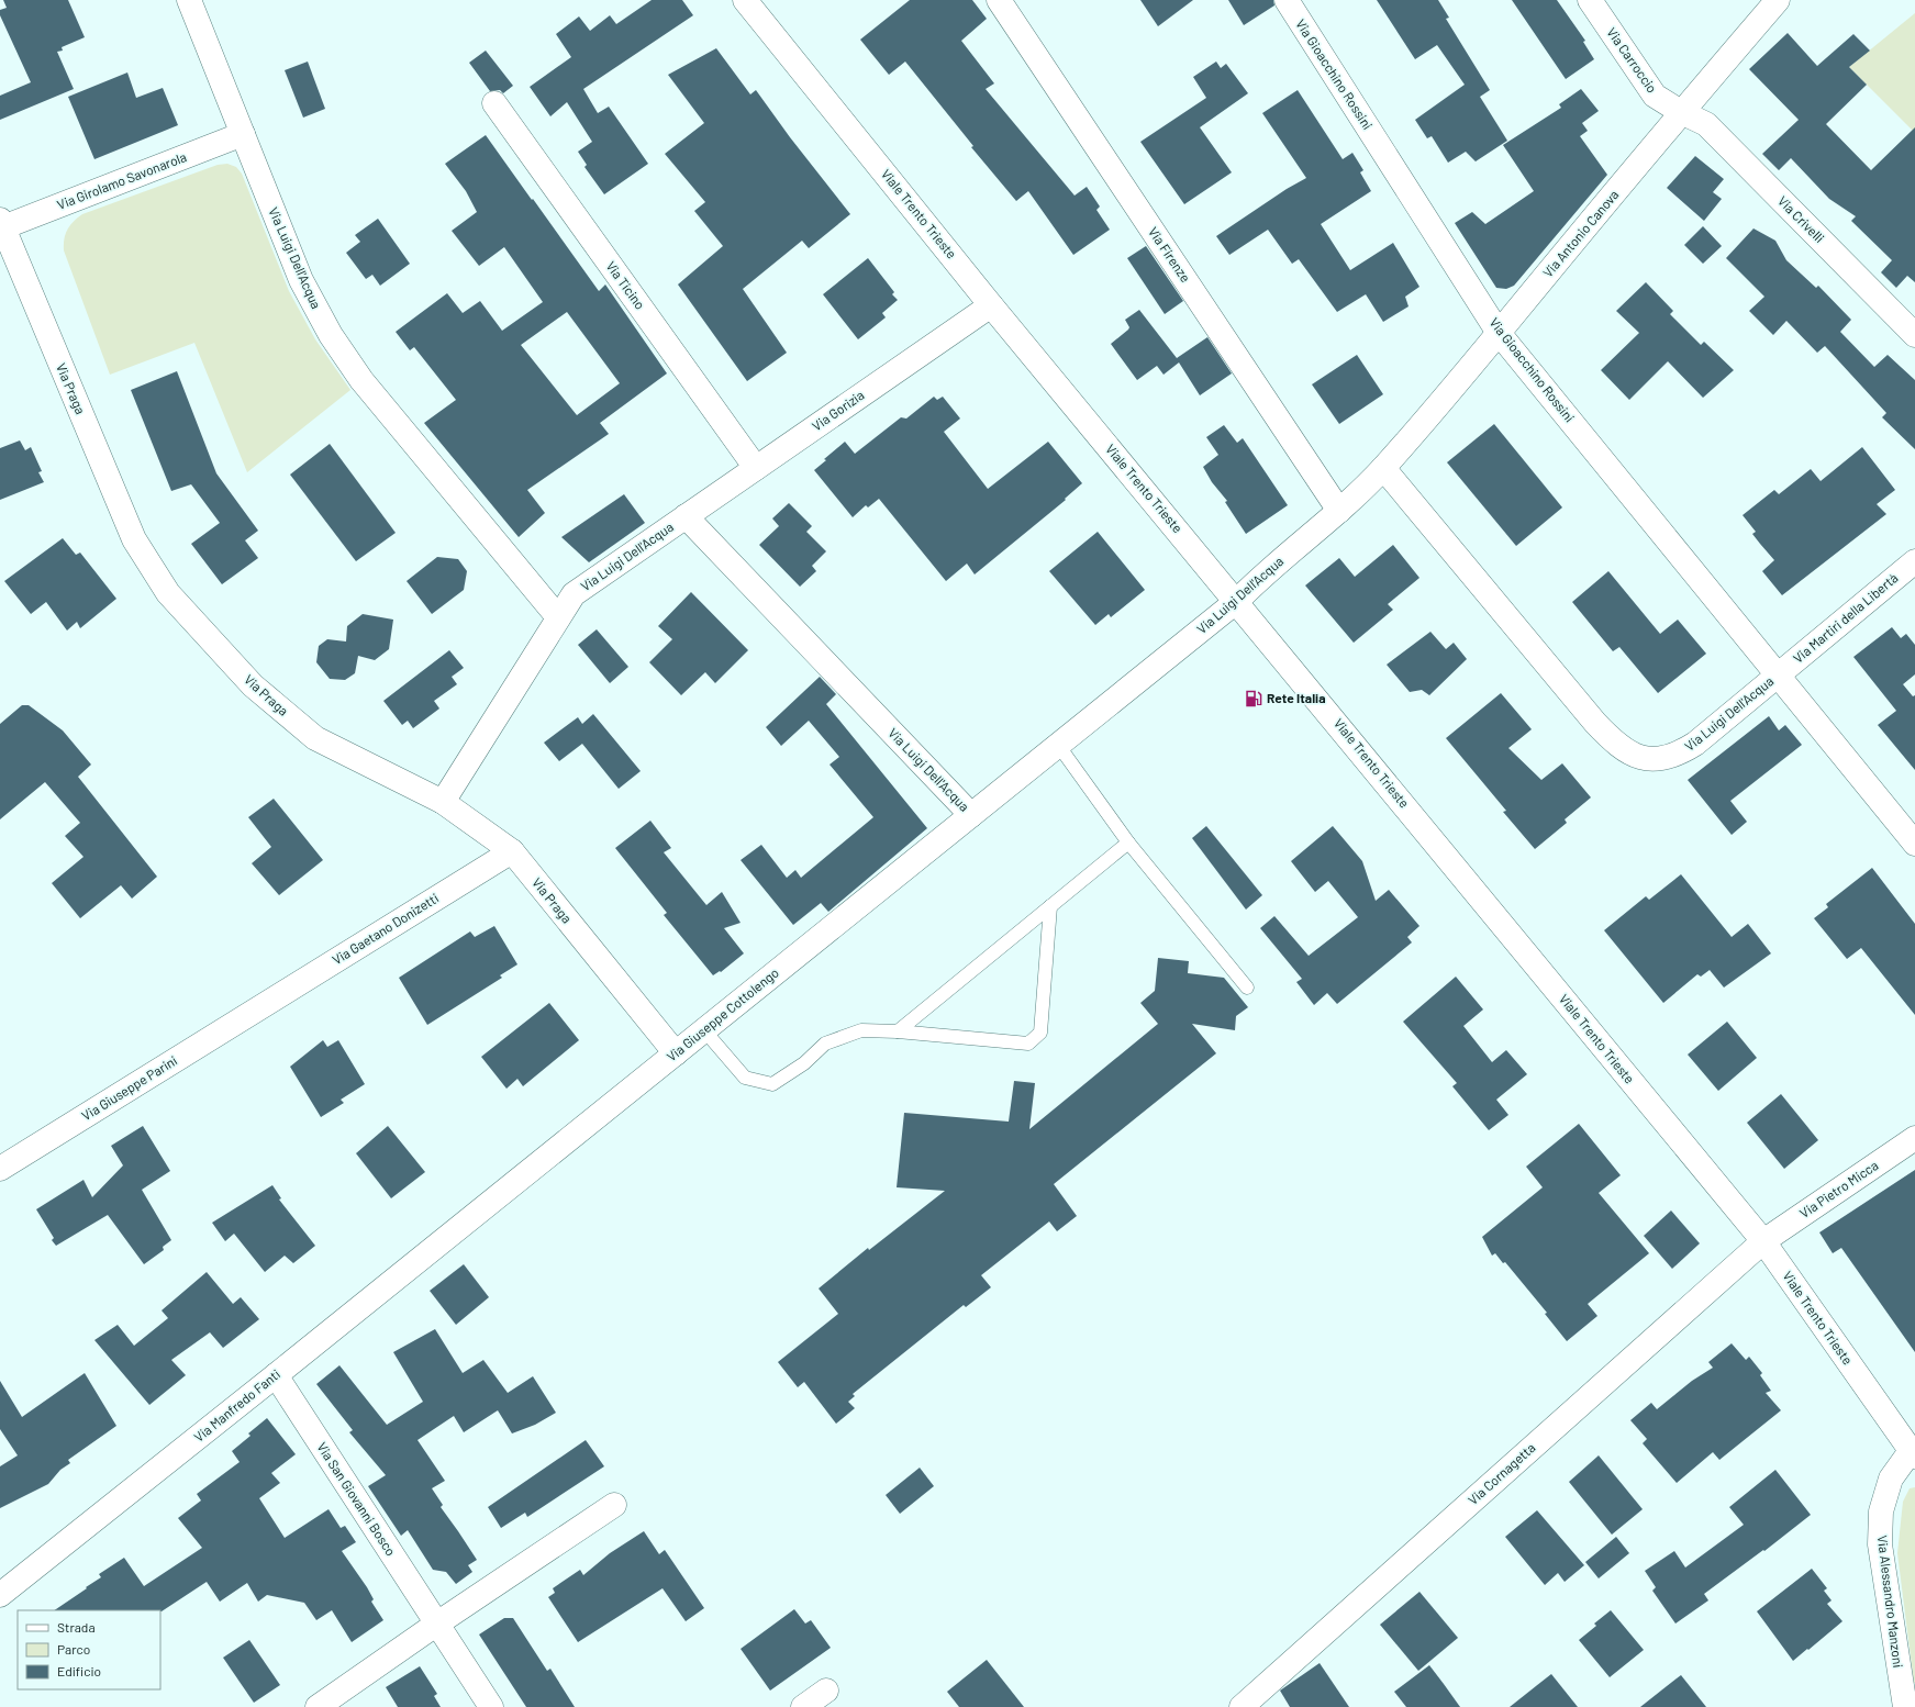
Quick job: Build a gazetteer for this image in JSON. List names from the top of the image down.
{
  "streets": {
    "street": [
      "Via Carroccio",
      "Via Gioacchino Rossini",
      "Via Girolamo Savonarola",
      "Viale Trento Trieste",
      "Via Crivelli",
      "Via Antonio Canova",
      "Via Firenze",
      "Via Luigi Dell'Acqua",
      "Via Ticino",
      "Via Praga",
      "Via Gorizia",
      "Via Martiri della Libertà",
      "Via Gaetano Donizetti",
      "Via Giuseppe Cottolengo",
      "Via Giuseppe Parini",
      "Via Pietro Micca",
      "Via Manfredo Fanti",
      "Via Cornagetta",
      "Via San Giovanni Bosco",
      "Via Alessandro Manzoni"
    ]
  },
  "crossings": [
    ["Via Carroccio", "Via Crivelli"],
    ["Via Carroccio", "Via Antonio Canova"],
    ["Via Gioacchino Rossini", "Via Antonio Canova"],
    ["Via Gioacchino Rossini", "Via Luigi Dell'Acqua"],
    ["Via Gioacchino Rossini", "Via Martiri della Libertà"],
    ["Via Girolamo Savonarola", "Via Luigi Dell'Acqua"],
    ["Via Girolamo Savonarola", "Via Praga"],
    ["Viale Trento Trieste", "Via Luigi Dell'Acqua"],
    ["Viale Trento Trieste", "Via Gorizia"],
    ["Viale Trento Trieste", "Via Pietro Micca"],
    ["Viale Trento Trieste", "Via Cornagetta"],
    ["Viale Trento Trieste", "Via Alessandro Manzoni"],
    ["Via Crivelli", "Via Antonio Canova"],
    ["Via Antonio Canova", "Via Luigi Dell'Acqua"],
    ["Via Firenze", "Via Luigi Dell'Acqua"],
    ["Via Luigi Dell'Acqua", "Via Gorizia"],
    ["Via Luigi Dell'Acqua", "Via Martiri della Libertà"],
    ["Via Luigi Dell'Acqua", "Via Giuseppe Cottolengo"],
    ["Via Ticino", "Via Gorizia"],
    ["Via Praga", "Via Gaetano Donizetti"],
    ["Via Praga", "Via Giuseppe Cottolengo"],
    ["Via Gaetano Donizetti", "Via Giuseppe Parini"],
    ["Via Giuseppe Cottolengo", "Via Manfredo Fanti"],
    ["Via Pietro Micca", "Via Cornagetta"],
    ["Via Manfredo Fanti", "Via San Giovanni Bosco"]
  ],
  "places": {
    "fuel station": ["Rete Italia"]
  },
  "legend": ["Strada", "Parco", "Edificio"]
}
